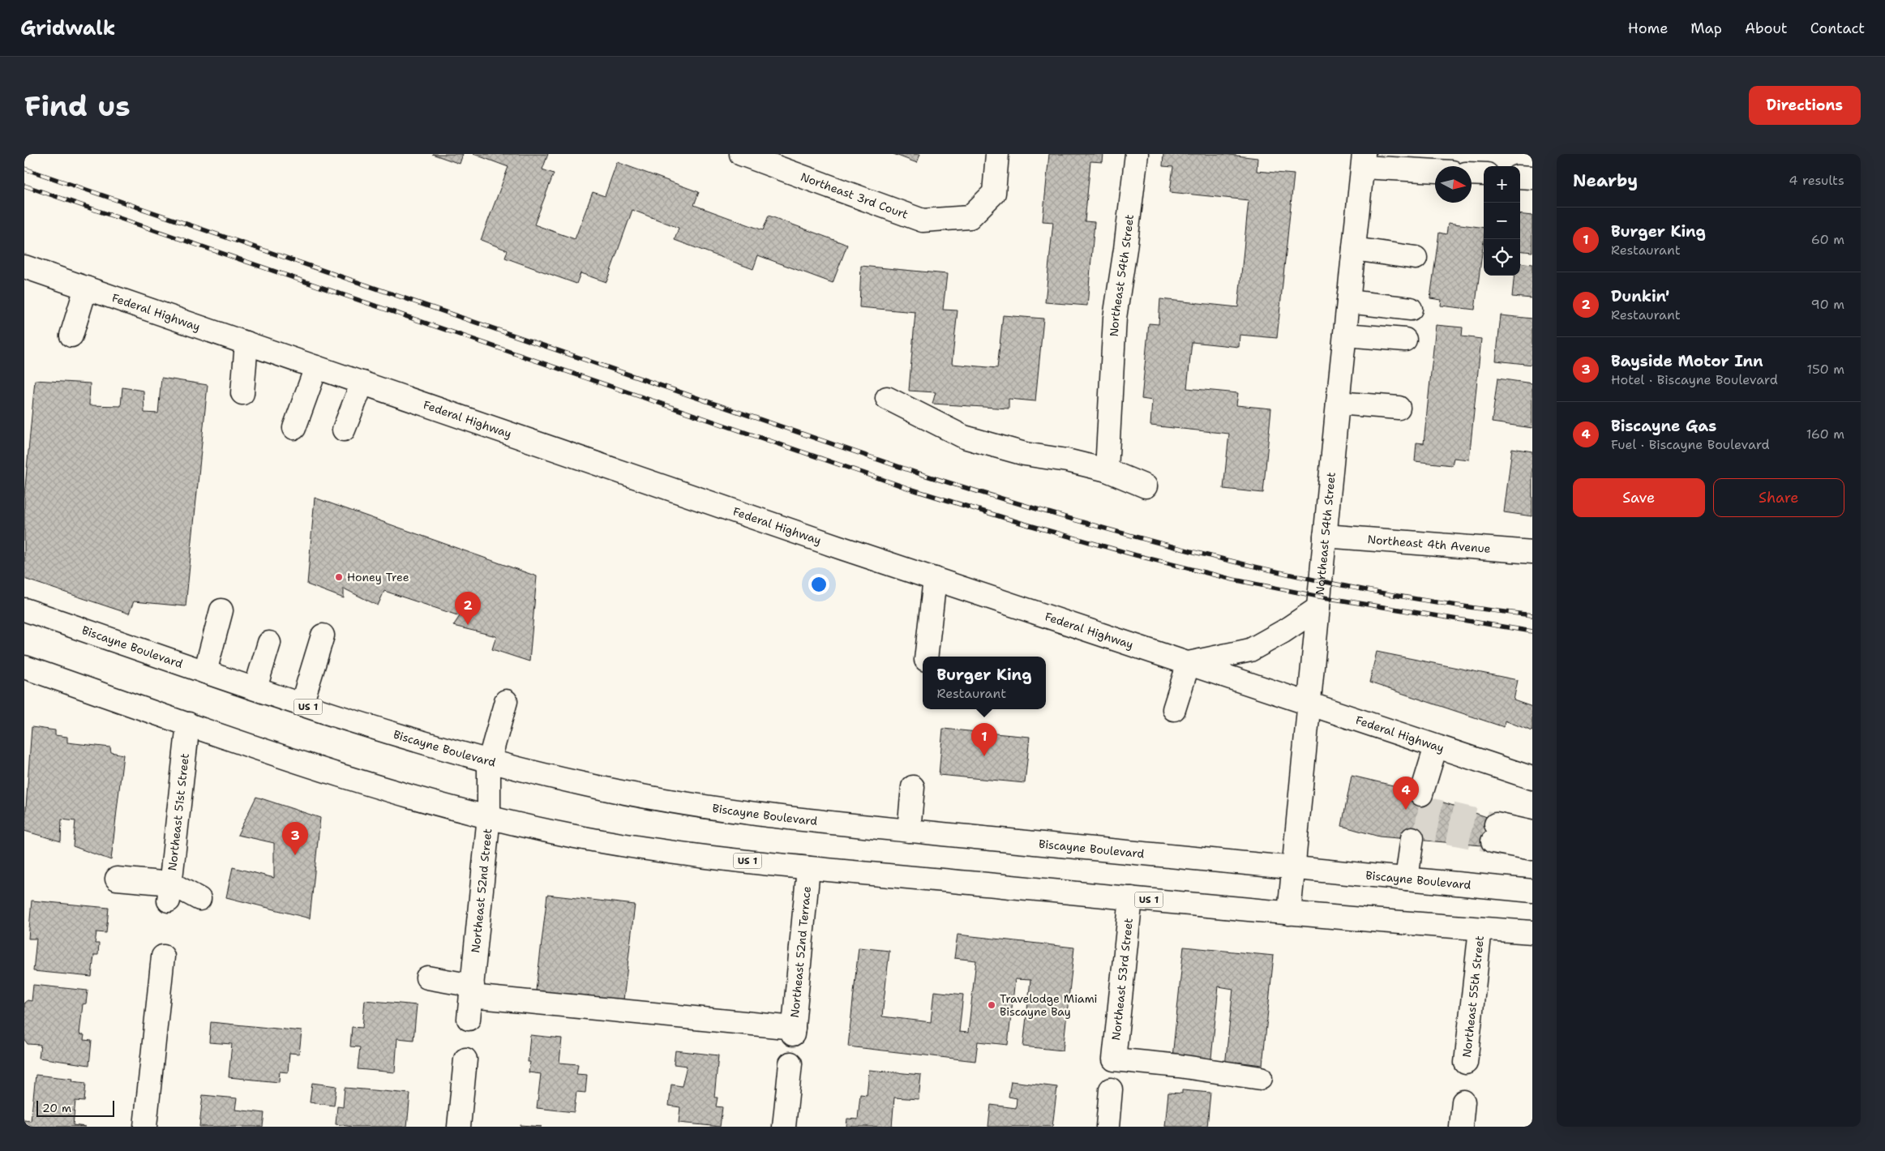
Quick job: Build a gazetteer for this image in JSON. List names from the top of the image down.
{
  "streets": {
    "main road": [
      "Northeast 3rd Court",
      "Northeast 54th Street",
      "Federal Highway",
      "Northeast 4th Avenue",
      "Biscayne Boulevard",
      "US 1",
      "Northeast 51st Street",
      "Northeast 52nd Street",
      "Northeast 52nd Terrace",
      "Northeast 53rd Street",
      "Northeast 55th Street"
    ]
  },
  "crossings": [
    ["Northeast 54th Street", "Federal Highway"],
    ["Northeast 54th Street", "Northeast 4th Avenue"],
    ["Northeast 54th Street", "Biscayne Boulevard"],
    ["Northeast 54th Street", "US 1"],
    ["Biscayne Boulevard", "Northeast 52nd Street"],
    ["US 1", "Northeast 51st Street"],
    ["US 1", "Northeast 52nd Street"],
    ["US 1", "Northeast 52nd Terrace"],
    ["US 1", "Northeast 53rd Street"],
    ["US 1", "Northeast 55th Street"],
    ["Northeast 52nd Street", "Northeast 52nd Terrace"]
  ],
  "places": ["Honey Tree", "Travelodge Miami Biscayne Bay"],
  "scale_bar": "20 m",
  "north": "right",
  "page": {
    "header": "Gridwalk",
    "nav": [
      "Home",
      "Map",
      "About",
      "Contact"
    ],
    "buttons": [
      "Directions",
      ["Save", "Share"]
    ],
    "title": "Find us",
    "heading": ["Nearby", "4 results"],
    "map_buttons": ["+", "−"],
    "list": [
      {
        "mark": "1",
        "name": "Burger King",
        "note": "Restaurant",
        "value": "60 m"
      },
      {
        "mark": "2",
        "name": "Dunkin'",
        "note": "Restaurant",
        "value": "90 m"
      },
      {
        "mark": "3",
        "name": "Bayside Motor Inn",
        "note": "Hotel · Biscayne Boulevard",
        "value": "150 m"
      },
      {
        "mark": "4",
        "name": "Biscayne Gas",
        "note": "Fuel · Biscayne Boulevard",
        "value": "160 m"
      }
    ],
    "pins": [
      "2",
      "1",
      "4",
      "3"
    ],
    "popup": ["Burger King", "Restaurant"],
    "scale": "20 m"
  }
}
